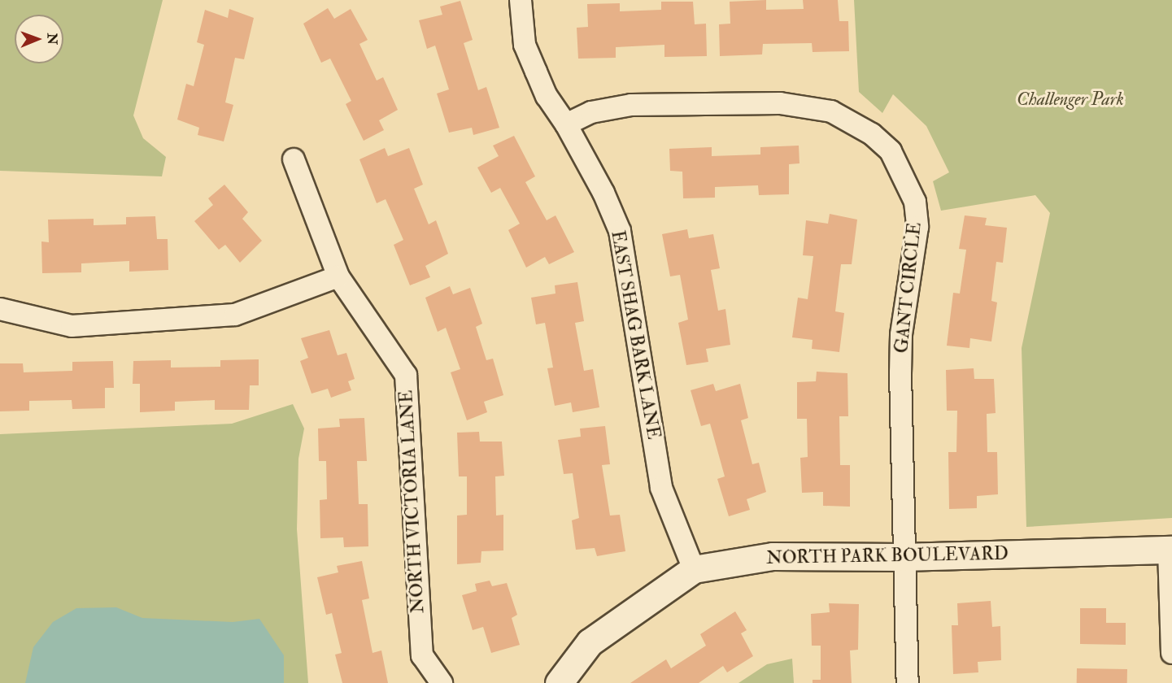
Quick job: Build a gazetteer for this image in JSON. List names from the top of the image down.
{
  "streets": {
    "street": [
      "GANT CIRCLE",
      "EAST SHAG BARK LANE",
      "NORTH VICTORIA LANE",
      "NORTH PARK BOULEVARD"
    ]
  },
  "crossings": [
    ["GANT CIRCLE", "EAST SHAG BARK LANE"],
    ["GANT CIRCLE", "NORTH PARK BOULEVARD"],
    ["EAST SHAG BARK LANE", "NORTH PARK BOULEVARD"]
  ],
  "parks": ["Challenger Park"],
  "north": "right"
}
